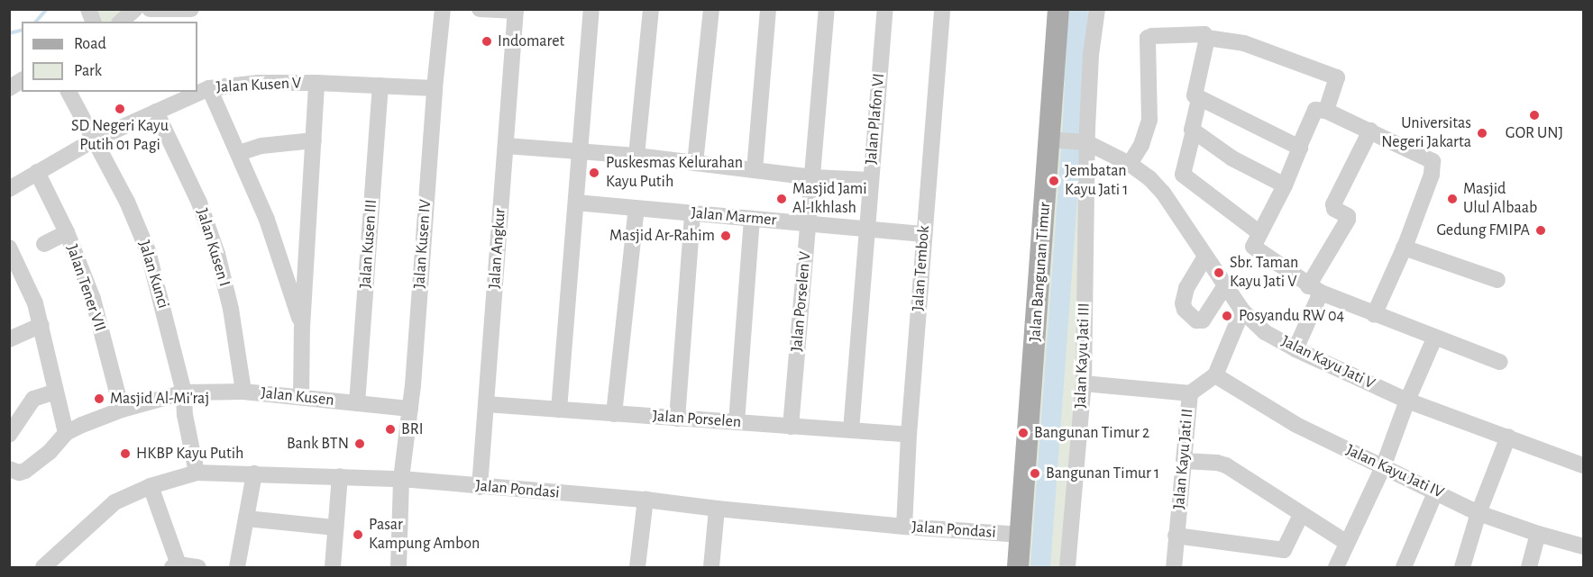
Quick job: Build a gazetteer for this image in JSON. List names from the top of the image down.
{
  "streets": {
    "main road": ["Jalan Bangunan Timur"],
    "street": [
      "Jalan Kusen V",
      "Jalan Plafon VI",
      "Jalan Marmer",
      "Jalan Kusen III",
      "Jalan Kusen IV",
      "Jalan Kusen I",
      "Jalan Angkur",
      "Jalan Tembok",
      "Jalan Kunci",
      "Jalan Tener VII",
      "Jalan Porselen V",
      "Jalan Kayu Jati III",
      "Jalan Kayu Jati V",
      "Jalan Kusen",
      "Jalan Porselen",
      "Jalan Kayu Jati II",
      "Jalan Kayu Jati IV",
      "Jalan Pondasi"
    ]
  },
  "crossings": [
    ["Jalan Kusen V", "Jalan Kusen III"],
    ["Jalan Kusen V", "Jalan Kusen IV"],
    ["Jalan Kusen V", "Jalan Kusen I"],
    ["Jalan Kusen V", "Jalan Kunci"],
    ["Jalan Kusen V", "Jalan Tener VII"],
    ["Jalan Plafon VI", "Jalan Marmer"],
    ["Jalan Plafon VI", "Jalan Porselen"],
    ["Jalan Marmer", "Jalan Tembok"],
    ["Jalan Marmer", "Jalan Porselen V"],
    ["Jalan Kusen III", "Jalan Kusen"],
    ["Jalan Kusen IV", "Jalan Kusen"],
    ["Jalan Kusen IV", "Jalan Pondasi"],
    ["Jalan Kusen I", "Jalan Kusen"],
    ["Jalan Angkur", "Jalan Porselen"],
    ["Jalan Angkur", "Jalan Pondasi"],
    ["Jalan Tembok", "Jalan Porselen"],
    ["Jalan Tembok", "Jalan Pondasi"],
    ["Jalan Bangunan Timur", "Jalan Kayu Jati V"],
    ["Jalan Bangunan Timur", "Jalan Pondasi"],
    ["Jalan Kunci", "Jalan Kusen"],
    ["Jalan Kunci", "Jalan Pondasi"],
    ["Jalan Tener VII", "Jalan Kusen"],
    ["Jalan Porselen V", "Jalan Porselen"],
    ["Jalan Kayu Jati III", "Jalan Kayu Jati V"],
    ["Jalan Kayu Jati III", "Jalan Kayu Jati II"]
  ],
  "places": [
    "Indomaret",
    "SD Negeri Kayu Putih 01 Pagi",
    "GOR UNJ",
    "Universitas Negeri Jakarta",
    "Puskesmas Kelurahan Kayu Putih",
    "Jembatan Kayu Jati 1",
    "Masjid Jami Al-Ikhlash",
    "Masjid Ulul Albaab",
    "Gedung FMIPA",
    "Masjid Ar-Rahim",
    "Sbr. Taman Kayu Jati V",
    "Posyandu RW 04",
    "Masjid Al-Mi'raj",
    "BRI",
    "Bangunan Timur 2",
    "Bank BTN",
    "HKBP Kayu Putih",
    "Bangunan Timur 1",
    "Pasar Kampung Ambon"
  ],
  "legend": ["Road", "Park"]
}
